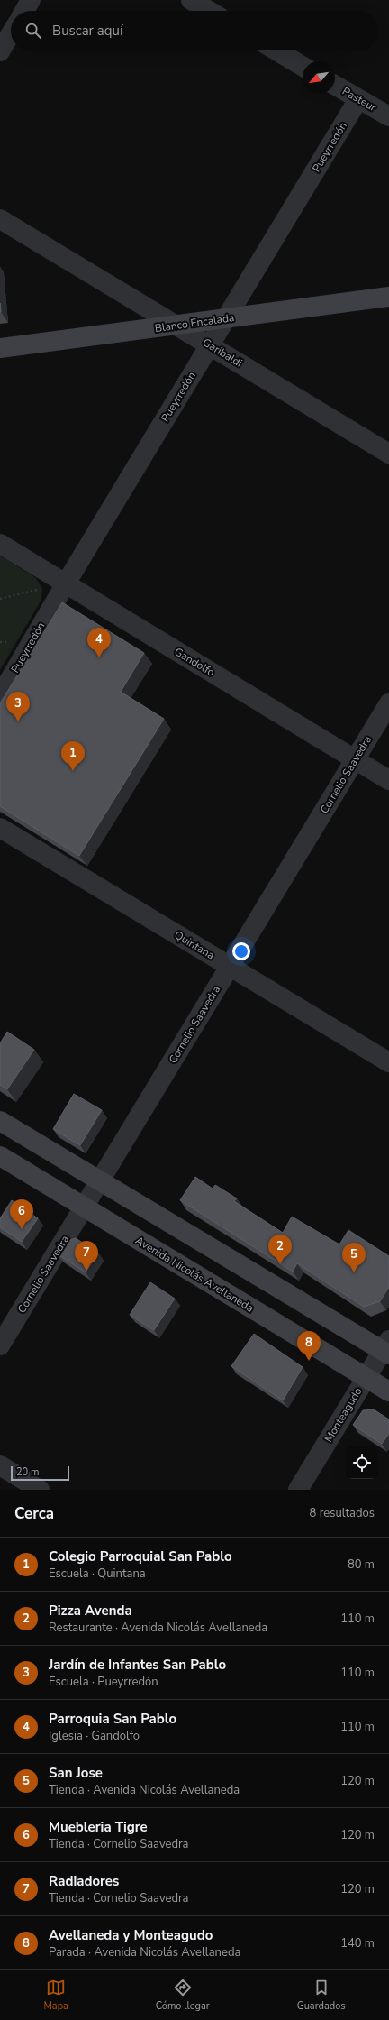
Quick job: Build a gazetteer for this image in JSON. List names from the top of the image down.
{
  "streets": {
    "main road": ["Blanco Encalada", "Avenida Nicolás Avellaneda"],
    "street": [
      "Pasteur",
      "Pueyrredón",
      "Garibaldi",
      "Gandolfo",
      "Cornelio Saavedra",
      "Quintana",
      "Monteagudo"
    ]
  },
  "crossings": [
    ["Pasteur", "Pueyrredón"],
    ["Pueyrredón", "Blanco Encalada"],
    ["Pueyrredón", "Garibaldi"],
    ["Pueyrredón", "Gandolfo"],
    ["Blanco Encalada", "Garibaldi"],
    ["Gandolfo", "Cornelio Saavedra"],
    ["Cornelio Saavedra", "Quintana"],
    ["Cornelio Saavedra", "Avenida Nicolás Avellaneda"],
    ["Avenida Nicolás Avellaneda", "Monteagudo"]
  ],
  "scale_bar": "20 m",
  "north": "bottom left",
  "page": {
    "search": "Buscar aquí",
    "pins": [
      "4",
      "3",
      "1",
      "6",
      "2",
      "7",
      "5",
      "8"
    ],
    "scale": "20 m",
    "heading": ["Cerca", "8 resultados"],
    "list": [
      {
        "mark": "1",
        "name": "Colegio Parroquial San Pablo",
        "note": "Escuela · Quintana",
        "value": "80 m"
      },
      {
        "mark": "2",
        "name": "Pizza Avenda",
        "note": "Restaurante · Avenida Nicolás Avellaneda",
        "value": "110 m"
      },
      {
        "mark": "3",
        "name": "Jardín de Infantes San Pablo",
        "note": "Escuela · Pueyrredón",
        "value": "110 m"
      },
      {
        "mark": "4",
        "name": "Parroquia San Pablo",
        "note": "Iglesia · Gandolfo",
        "value": "110 m"
      },
      {
        "mark": "5",
        "name": "San Jose",
        "note": "Tienda · Avenida Nicolás Avellaneda",
        "value": "120 m"
      },
      {
        "mark": "6",
        "name": "Muebleria Tigre",
        "note": "Tienda · Cornelio Saavedra",
        "value": "120 m"
      },
      {
        "mark": "7",
        "name": "Radiadores",
        "note": "Tienda · Cornelio Saavedra",
        "value": "120 m"
      },
      {
        "mark": "8",
        "name": "Avellaneda y Monteagudo",
        "note": "Parada · Avenida Nicolás Avellaneda",
        "value": "140 m"
      }
    ],
    "nav": ["Mapa", "Cómo llegar", "Guardados"]
  }
}
